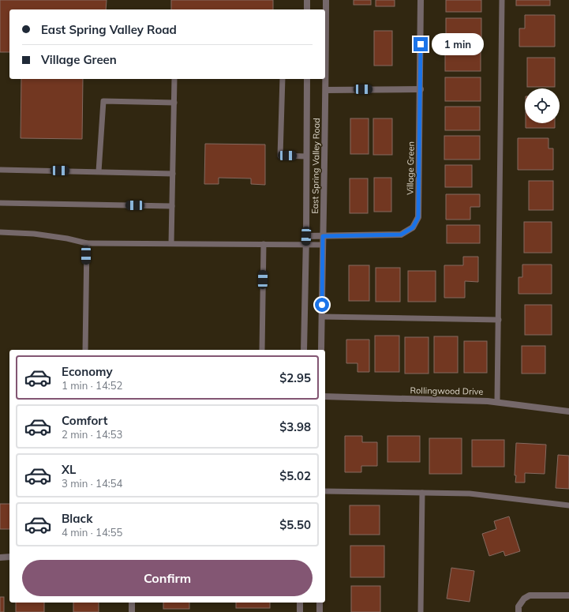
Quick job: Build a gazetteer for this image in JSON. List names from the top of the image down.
{
  "streets": {
    "street": ["East Spring Valley Road", "Village Green", "Rollingwood Drive"]
  },
  "crossings": [
    ["East Spring Valley Road", "Village Green"]
  ],
  "page": {
    "banner": ["East Spring Valley Road", "Village Green"],
    "bubble": "1 min",
    "list": [
      {
        "name": "Economy",
        "note": "1 min · 14:52",
        "value": "$2.95"
      },
      {
        "name": "Comfort",
        "note": "2 min · 14:53",
        "value": "$3.98"
      },
      {
        "name": "XL",
        "note": "3 min · 14:54",
        "value": "$5.02"
      },
      {
        "name": "Black",
        "note": "4 min · 14:55",
        "value": "$5.50"
      }
    ],
    "buttons": "Confirm"
  }
}
